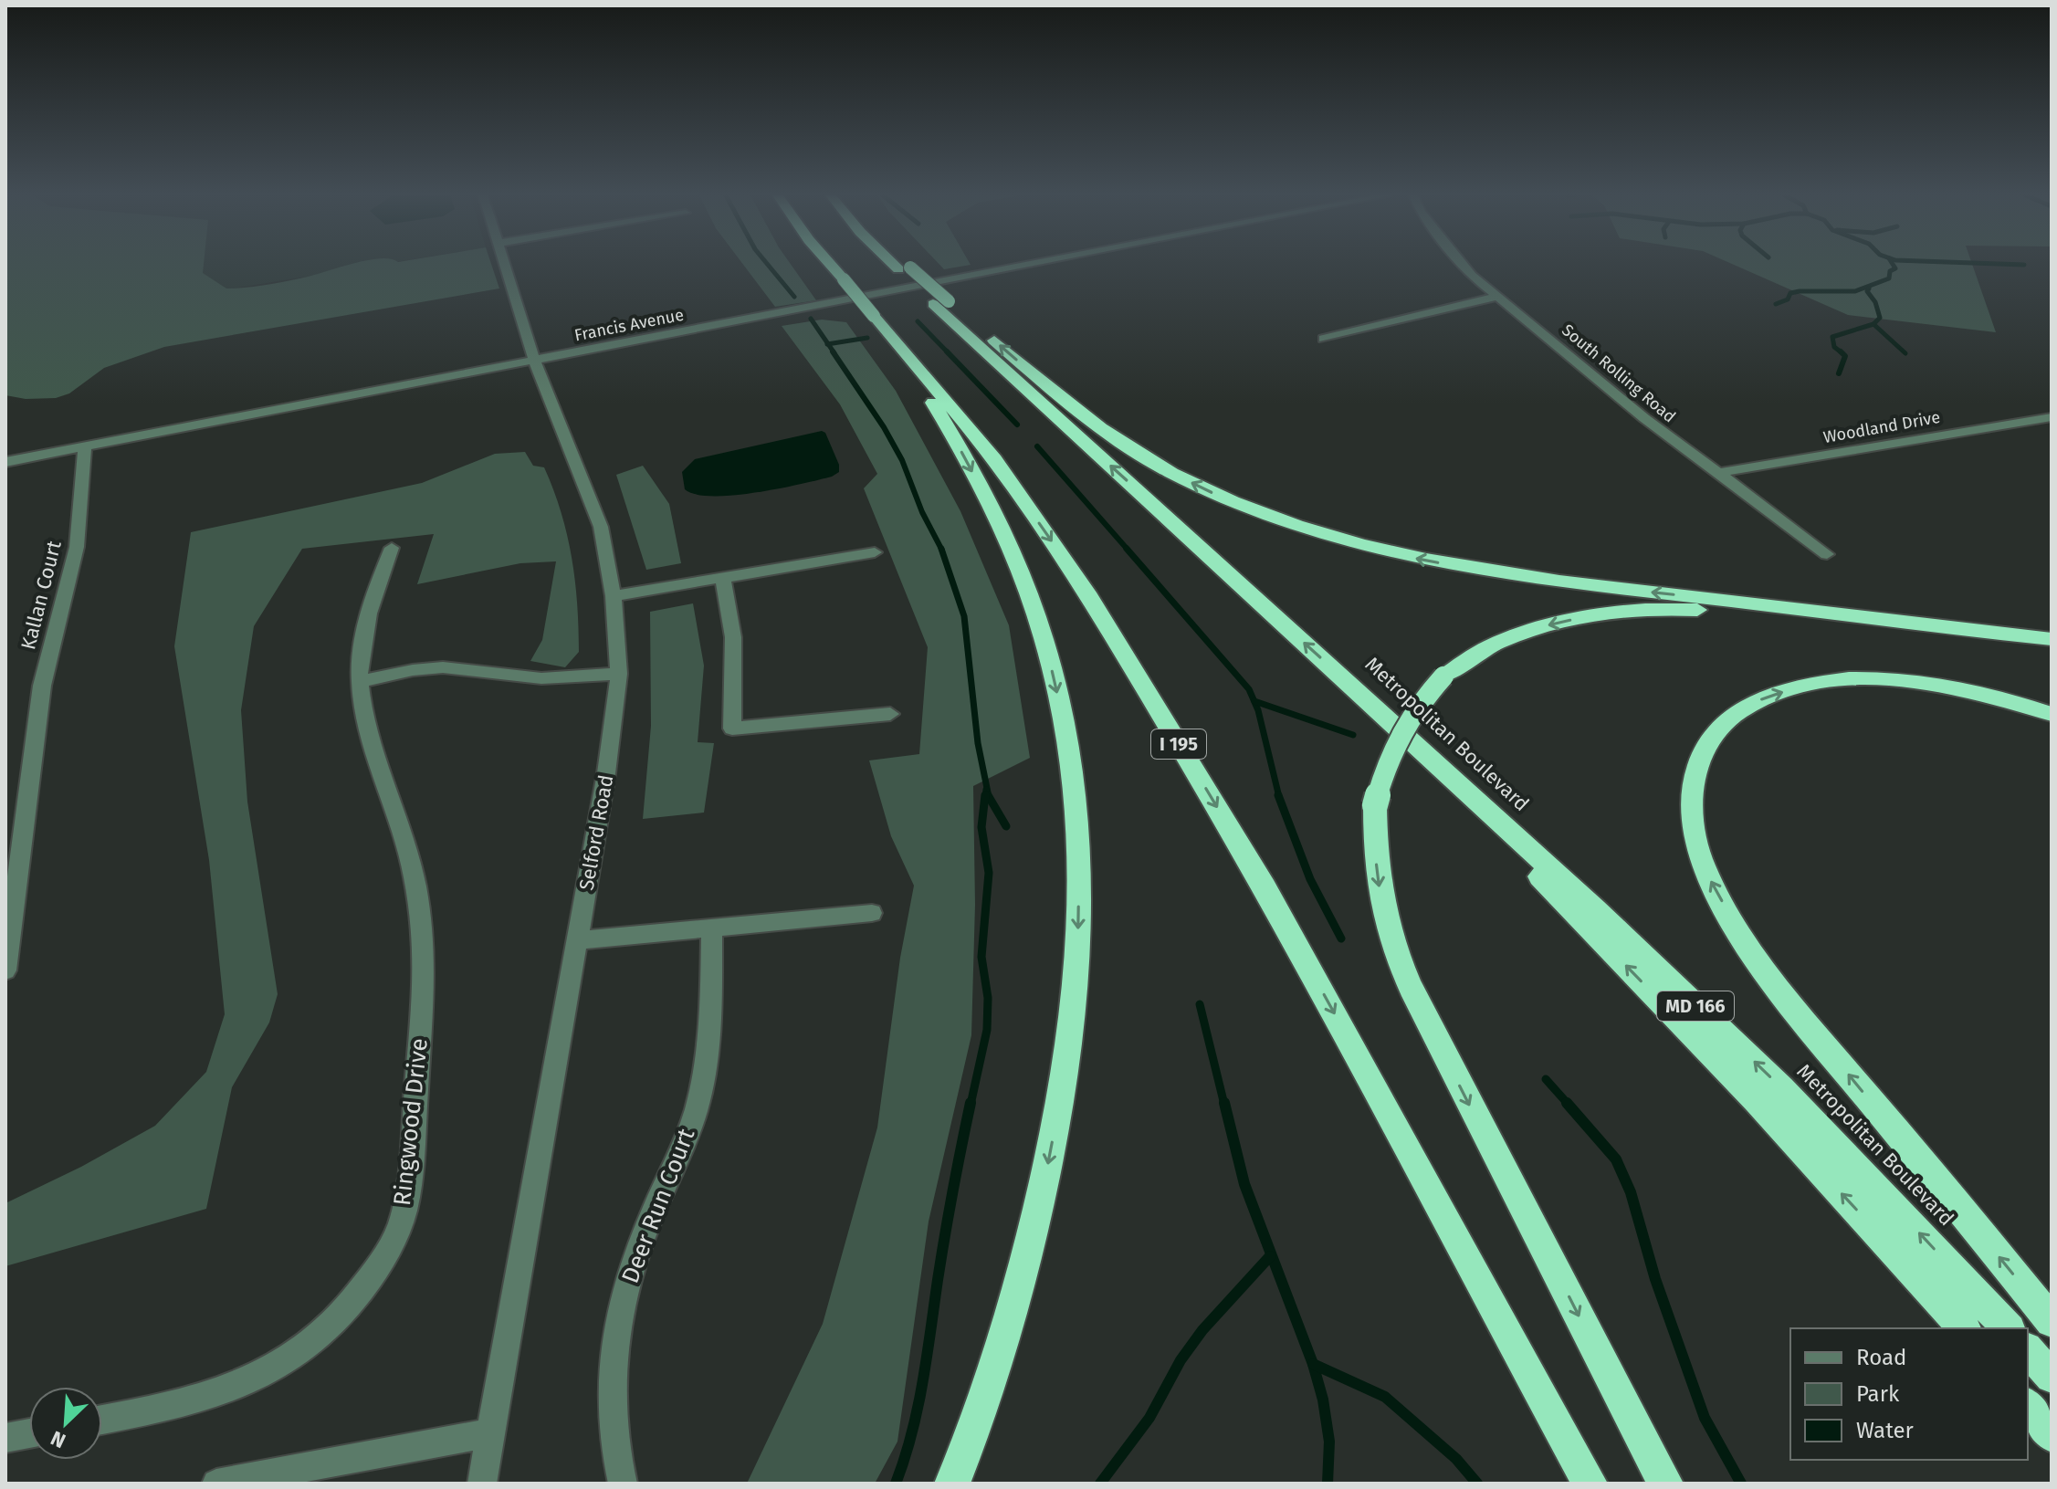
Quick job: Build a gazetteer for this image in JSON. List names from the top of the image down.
{
  "streets": {
    "highway": ["Metropolitan Boulevard", "I 195", "MD 166"],
    "street": [
      "Francis Avenue",
      "South Rolling Road",
      "Woodland Drive",
      "Kallan Court",
      "Selford Road",
      "Ringwood Drive",
      "Deer Run Court"
    ]
  },
  "crossings": [
    ["Francis Avenue", "Kallan Court"],
    ["Francis Avenue", "Selford Road"],
    ["South Rolling Road", "Woodland Drive"]
  ],
  "legend": ["Road", "Park", "Water"],
  "north": "bottom left"
}
